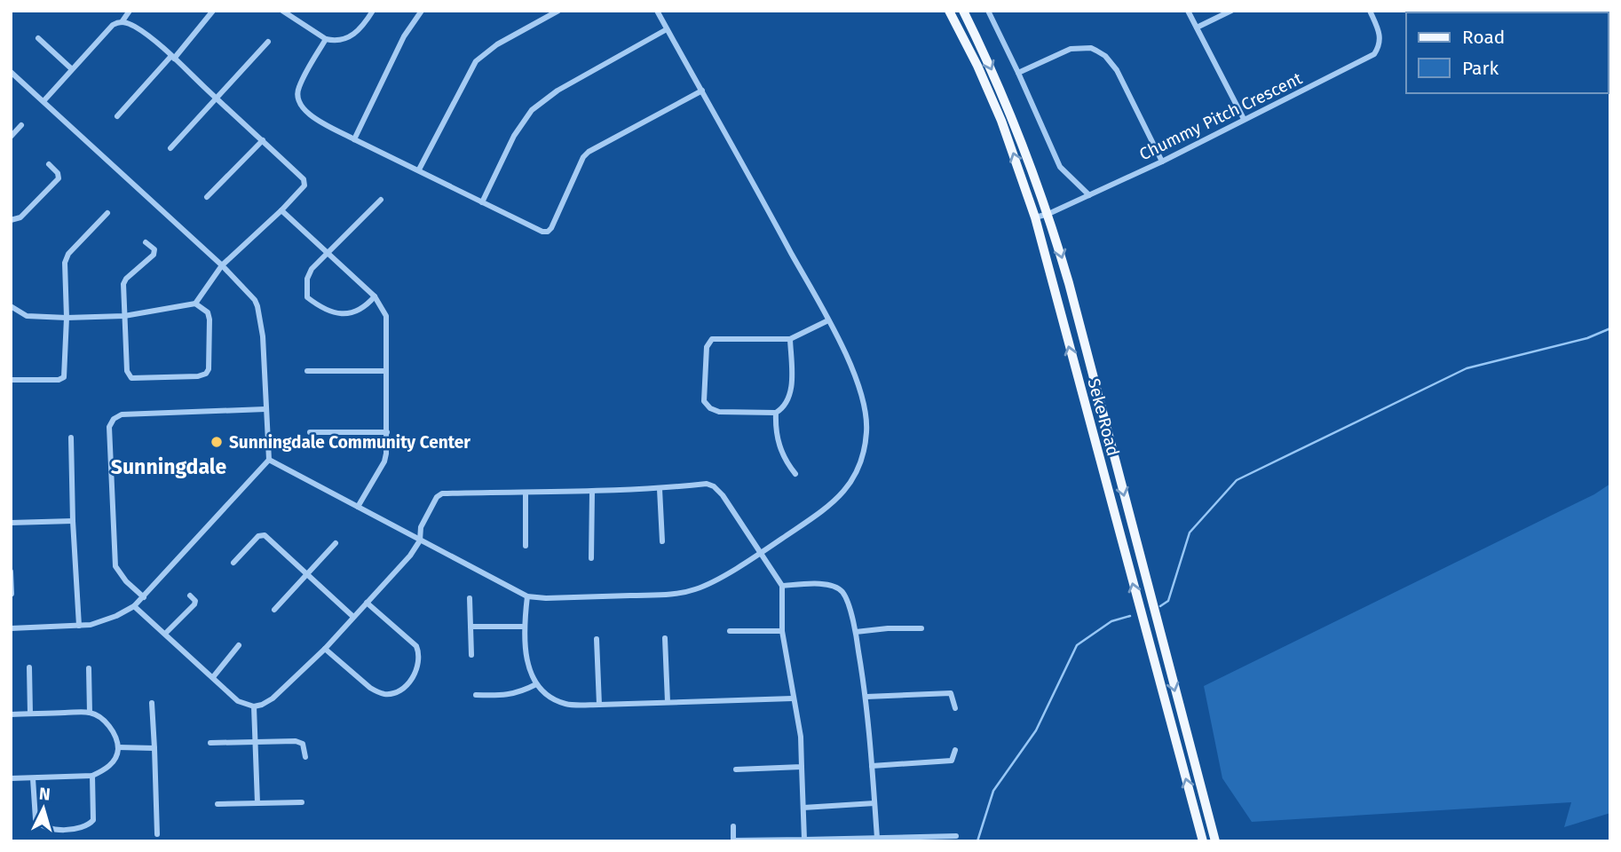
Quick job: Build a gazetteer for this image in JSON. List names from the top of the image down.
{
  "streets": {
    "main road": ["Seke Road"],
    "street": ["Chummy Pitch Crescent"]
  },
  "crossings": [
    ["Chummy Pitch Crescent", "Seke Road"]
  ],
  "districts": ["Sunningdale"],
  "places": ["Sunningdale Community Center"],
  "legend": ["Road", "Park"],
  "north": "top"
}
